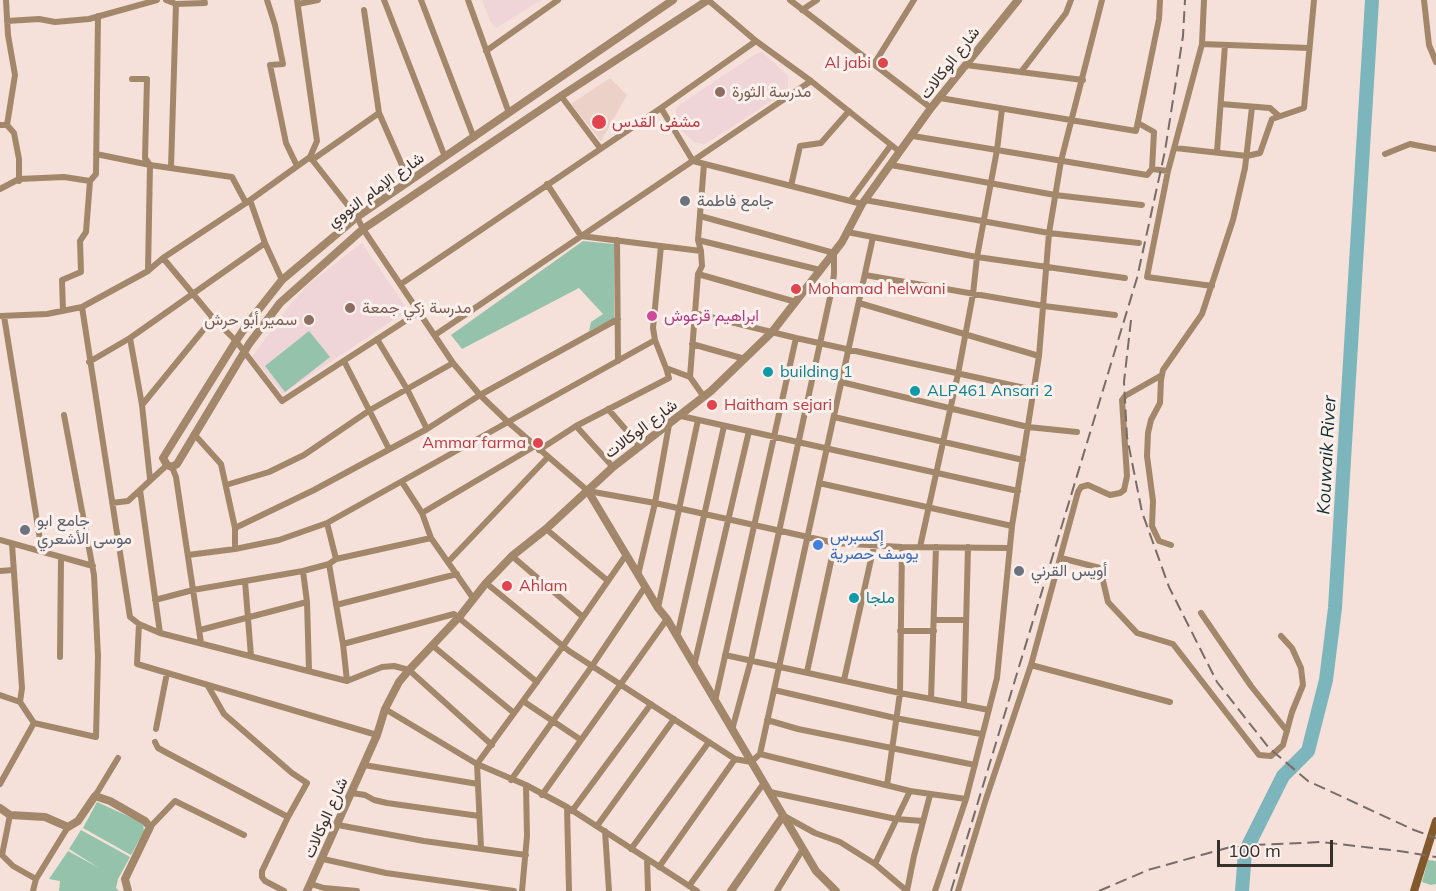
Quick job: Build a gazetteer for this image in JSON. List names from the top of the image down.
{
  "streets": {
    "street": ["شارع الوكالات", "شارع الإمام النووي"]
  },
  "water": ["Kouwaik River"],
  "places": [
    "Al jabi",
    "مدرسة الثورة",
    "مشفى القدس",
    "جامع فاطمة",
    "Mohamad helwani",
    "مدرسة زكي جمعة",
    "ابراهيم قرعوش",
    "سمير أبو حرش",
    "building 1",
    "ALP461 Ansari 2",
    "Haitham sejari",
    "Ammar farma",
    "جامع ابو موسى الأشعري",
    "إكسبرس يوسف حصرية",
    "أويس القرني",
    "Ahlam",
    "ملجا"
  ],
  "scale_bar": "100 m"
}
